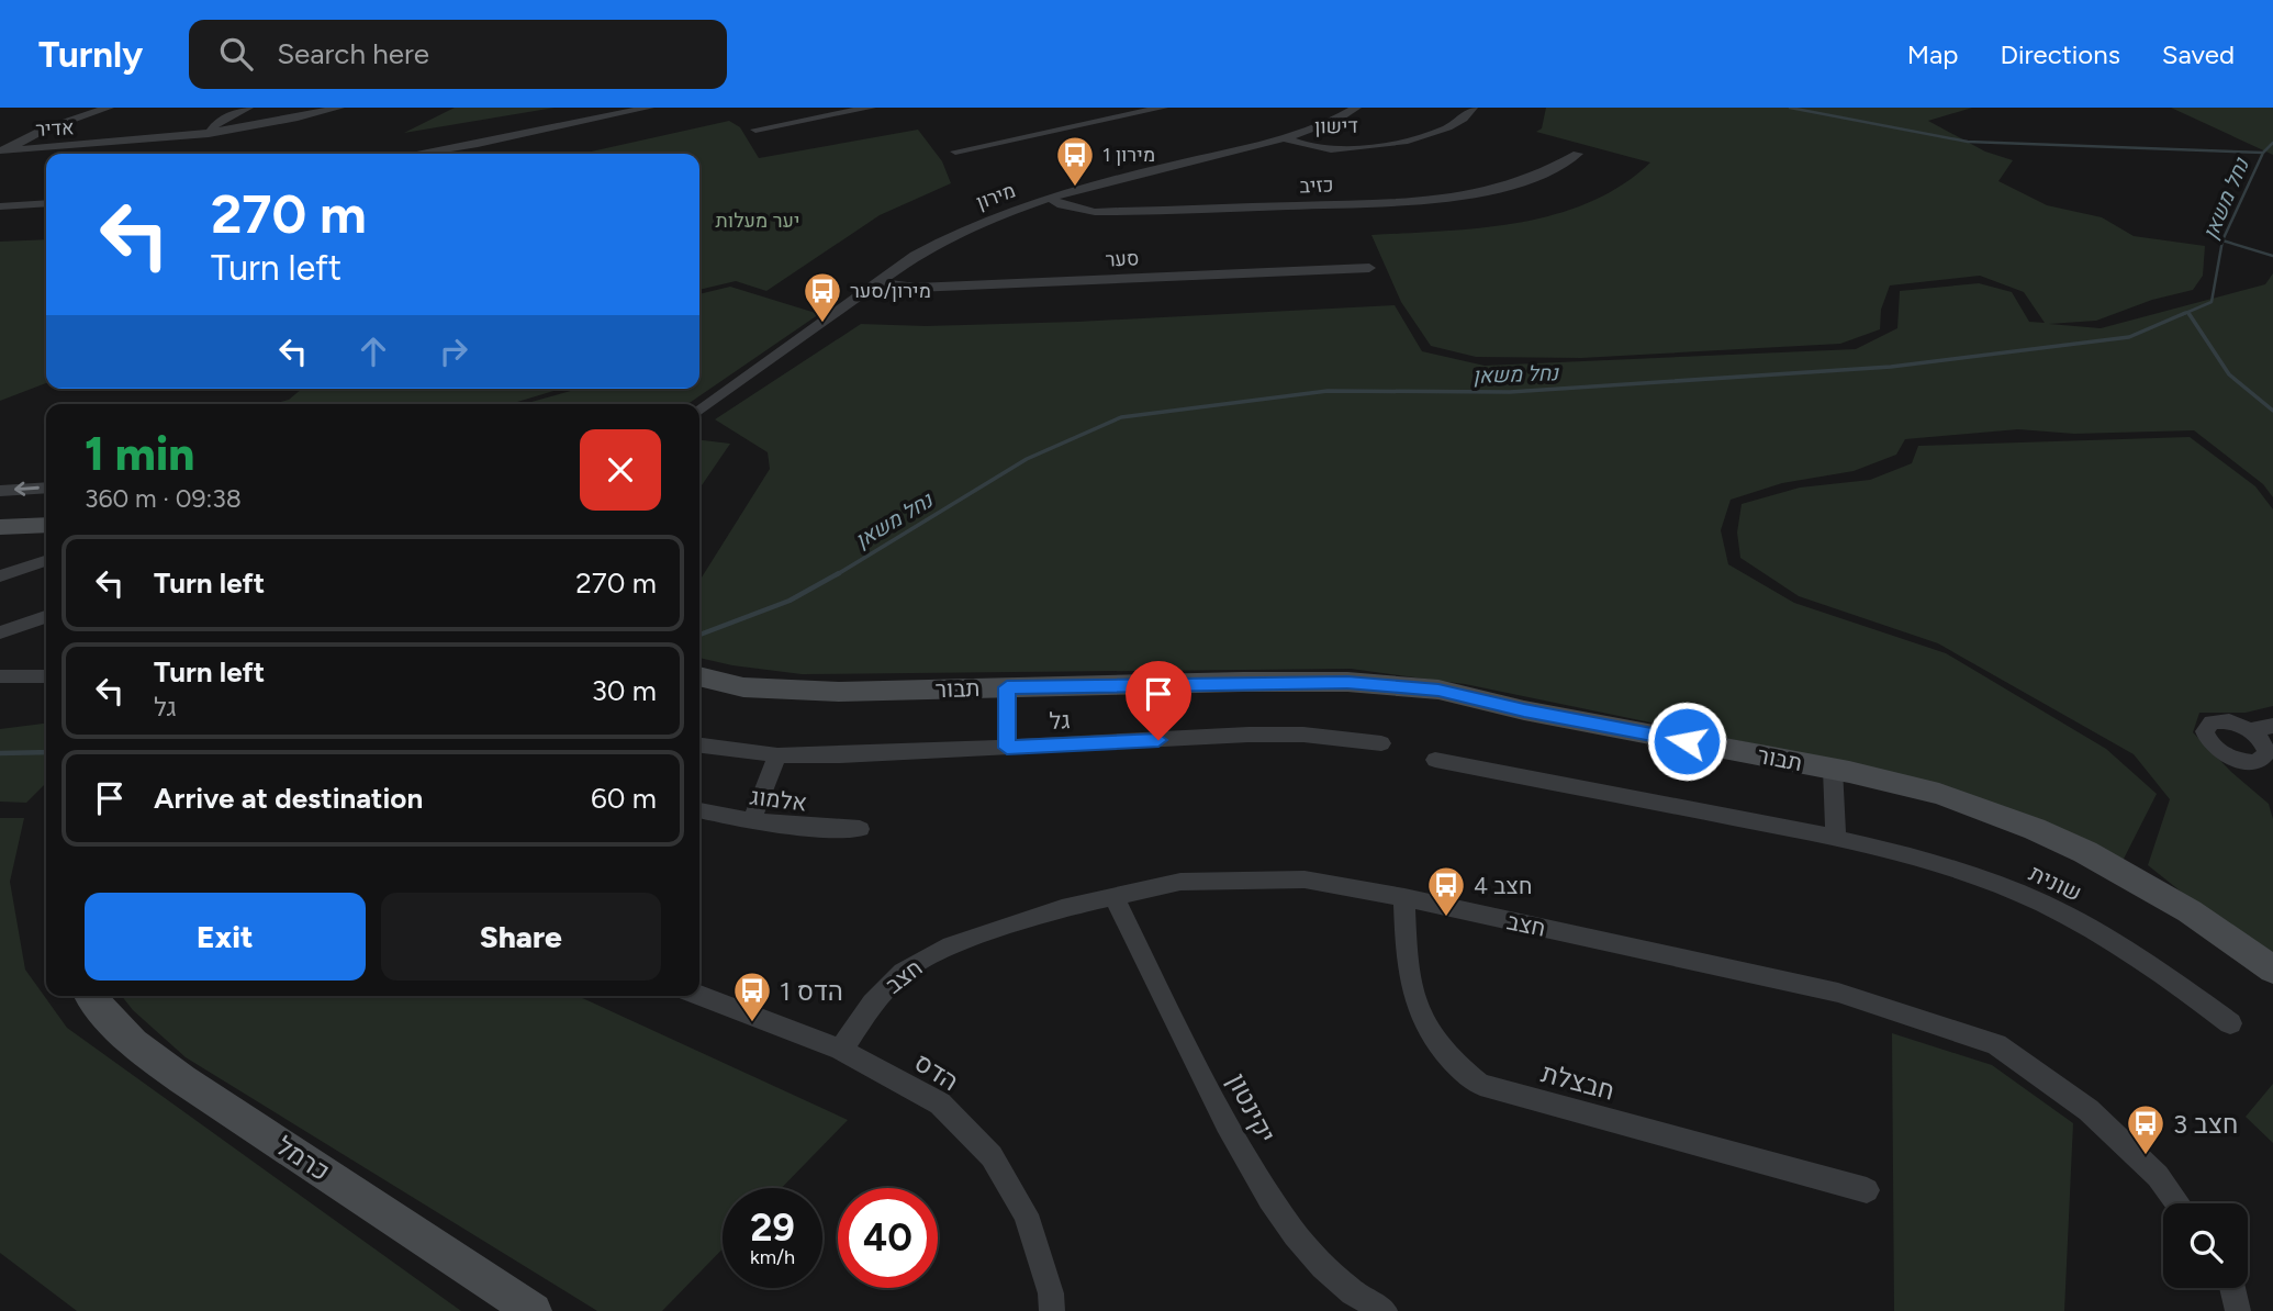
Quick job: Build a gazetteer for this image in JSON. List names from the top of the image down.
{
  "streets": {
    "street": [
      "דישון",
      "אדיר",
      "כזיב",
      "מירון",
      "סער",
      "תבור",
      "גל",
      "אלמוג",
      "שונית",
      "חצב",
      "הדס",
      "חבצלת",
      "יקינטון",
      "כרמל"
    ]
  },
  "crossings": [
    ["דישון", "מירון"],
    ["כזיב", "מירון"],
    ["מירון", "סער"],
    ["חצב", "הדס"],
    ["חצב", "חבצלת"],
    ["חצב", "יקינטון"]
  ],
  "water": ["נחל משאן"],
  "parks": ["יער מעלות"],
  "places": {
    "bus stop": [
      "מירון 1",
      "מירון/סער",
      "חצב 4",
      "הדס 1",
      "חצב 3"
    ]
  },
  "page": {
    "header": "Turnly",
    "search": "Search here",
    "nav": ["Map", "Directions", "Saved"],
    "turn": ["270 m", "Turn left"],
    "heading": ["1 min", "360 m · 09:38"],
    "list": [
      {
        "name": "Turn left",
        "value": "270 m"
      },
      {
        "name": "Turn left",
        "note": "גל",
        "value": "30 m"
      },
      {
        "name": "Arrive at destination",
        "value": "60 m"
      }
    ],
    "buttons": ["Exit", "Share"],
    "speed": "29 km/h",
    "limit": "40"
  }
}
